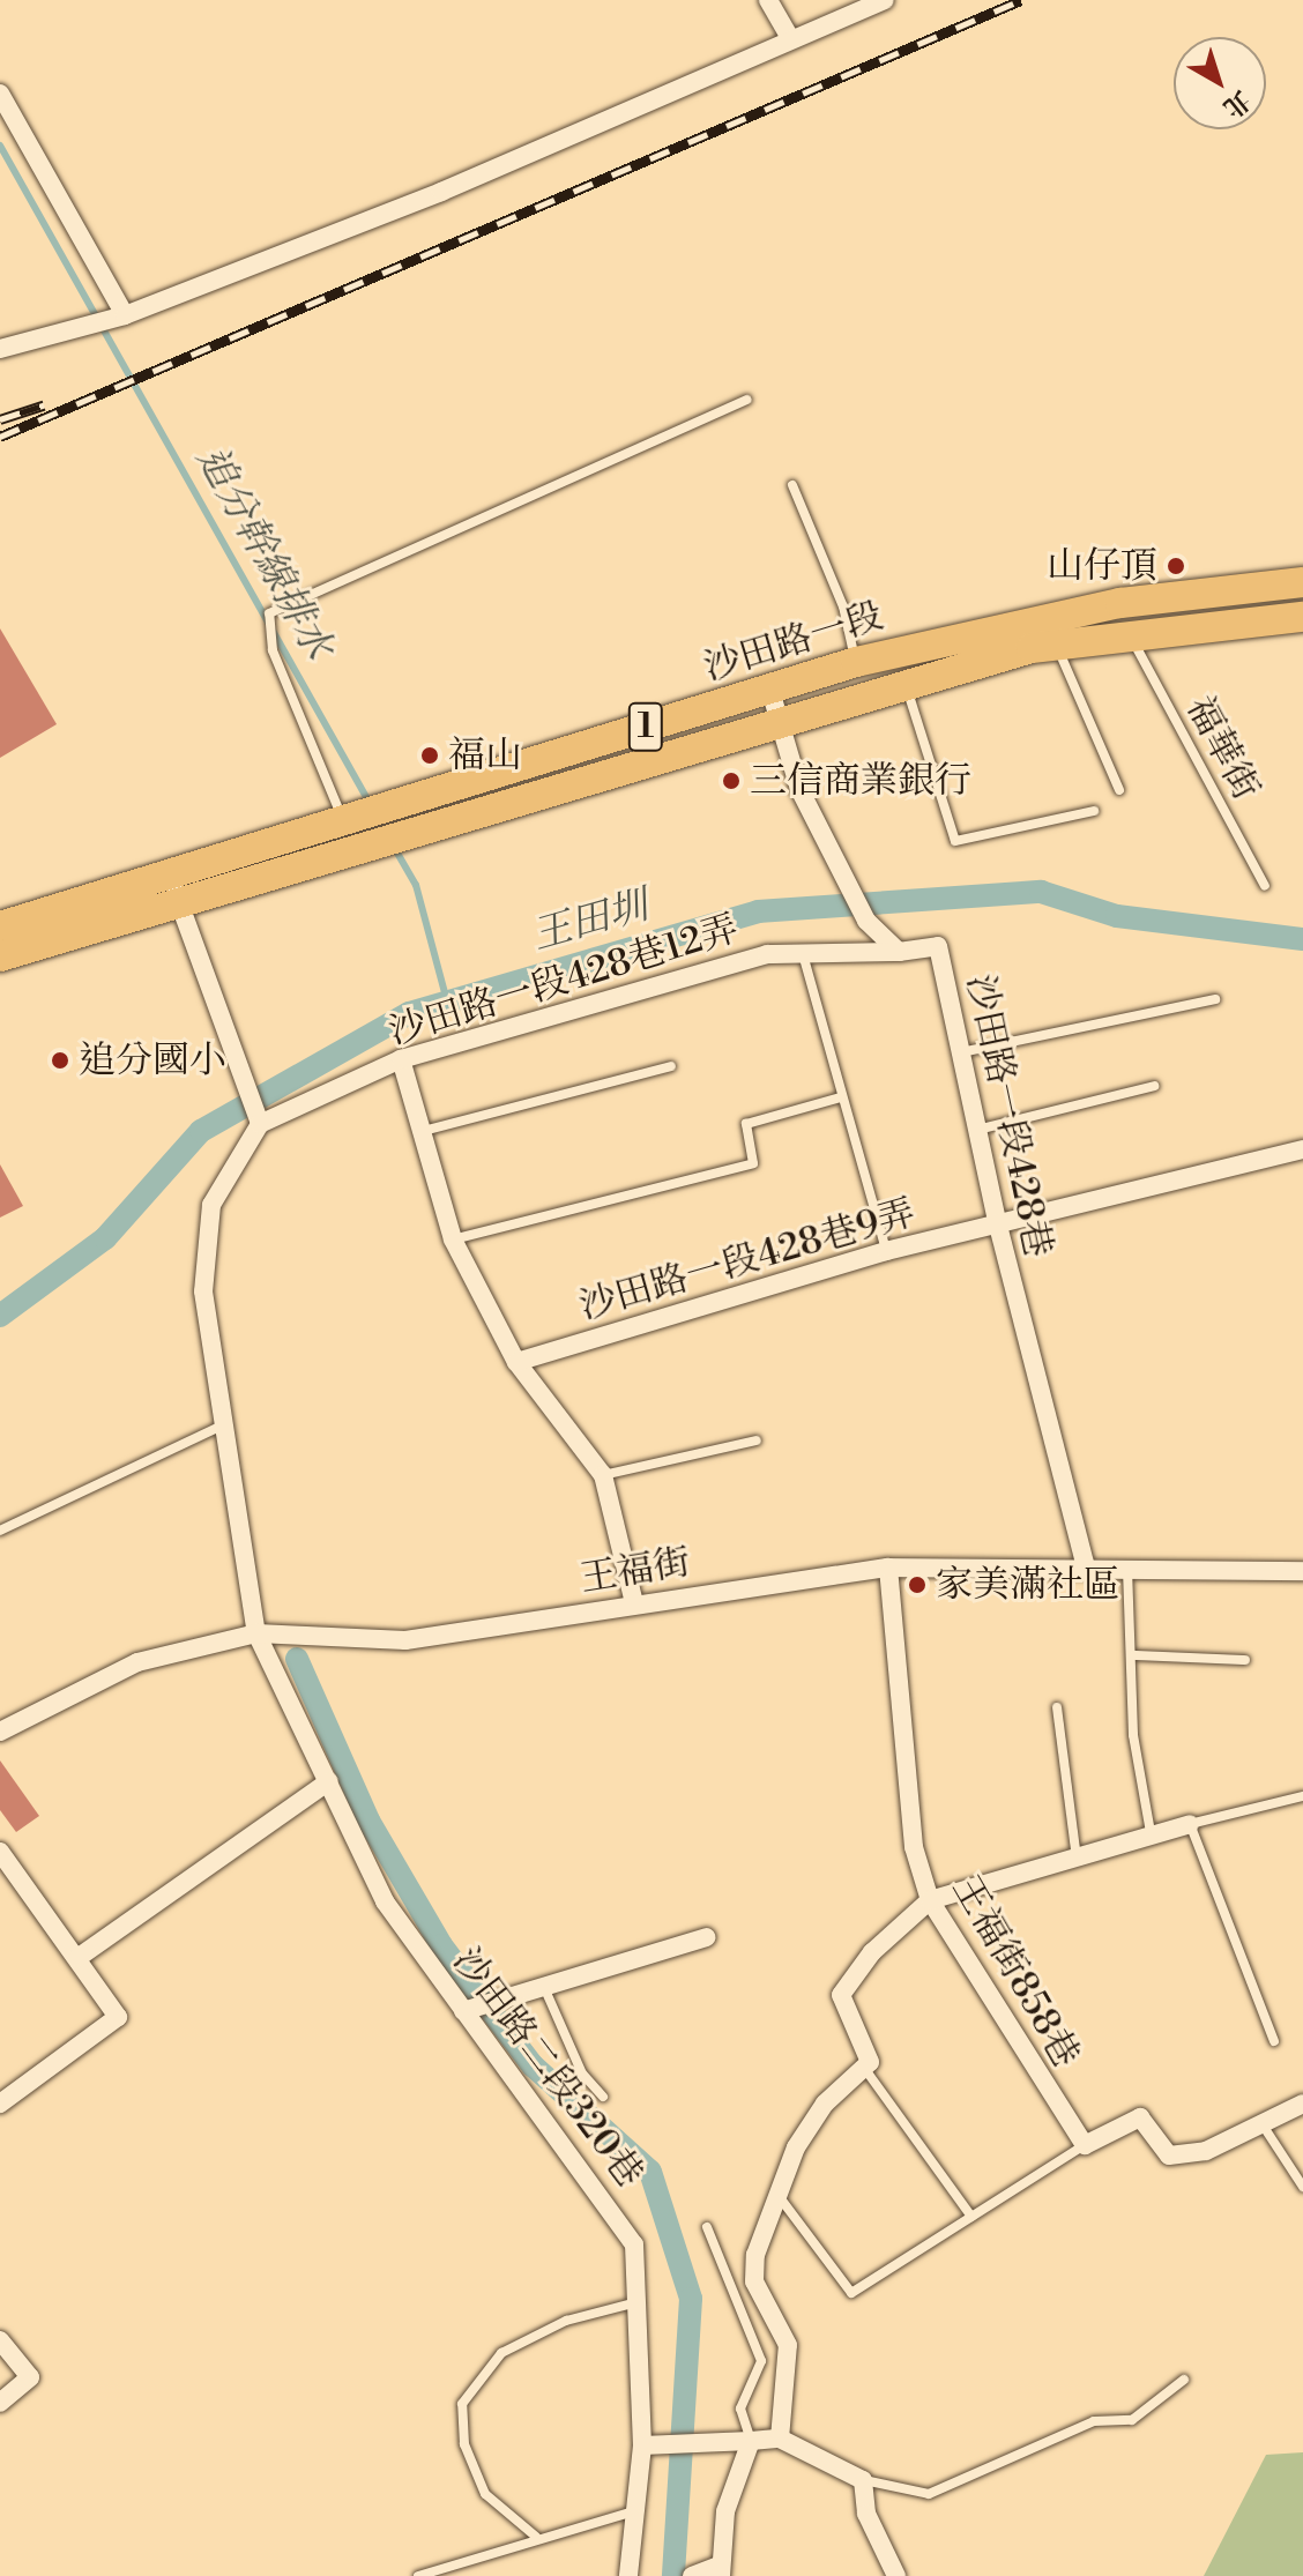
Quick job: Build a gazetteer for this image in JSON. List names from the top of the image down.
{
  "streets": {
    "main road": ["沙田路一段", "1"],
    "street": [
      "沙田路一段428巷12弄",
      "沙田路一段428巷",
      "沙田路一段428巷9弄",
      "王福街",
      "王福街858巷",
      "沙田路二段320巷"
    ],
    "lane": ["福華街"]
  },
  "crossings": [
    ["沙田路一段", "福華街"],
    ["沙田路一段428巷12弄", "沙田路一段428巷"],
    ["沙田路一段428巷12弄", "沙田路二段320巷"],
    ["沙田路一段428巷", "沙田路一段428巷9弄"],
    ["沙田路一段428巷", "王福街"],
    ["王福街", "王福街858巷"],
    ["王福街", "沙田路二段320巷"]
  ],
  "water": ["追分幹線排水", "王田圳"],
  "places": [
    "山仔頂",
    "福山",
    "三信商業銀行",
    "追分國小",
    "家美滿社區"
  ],
  "north": "bottom right"
}
